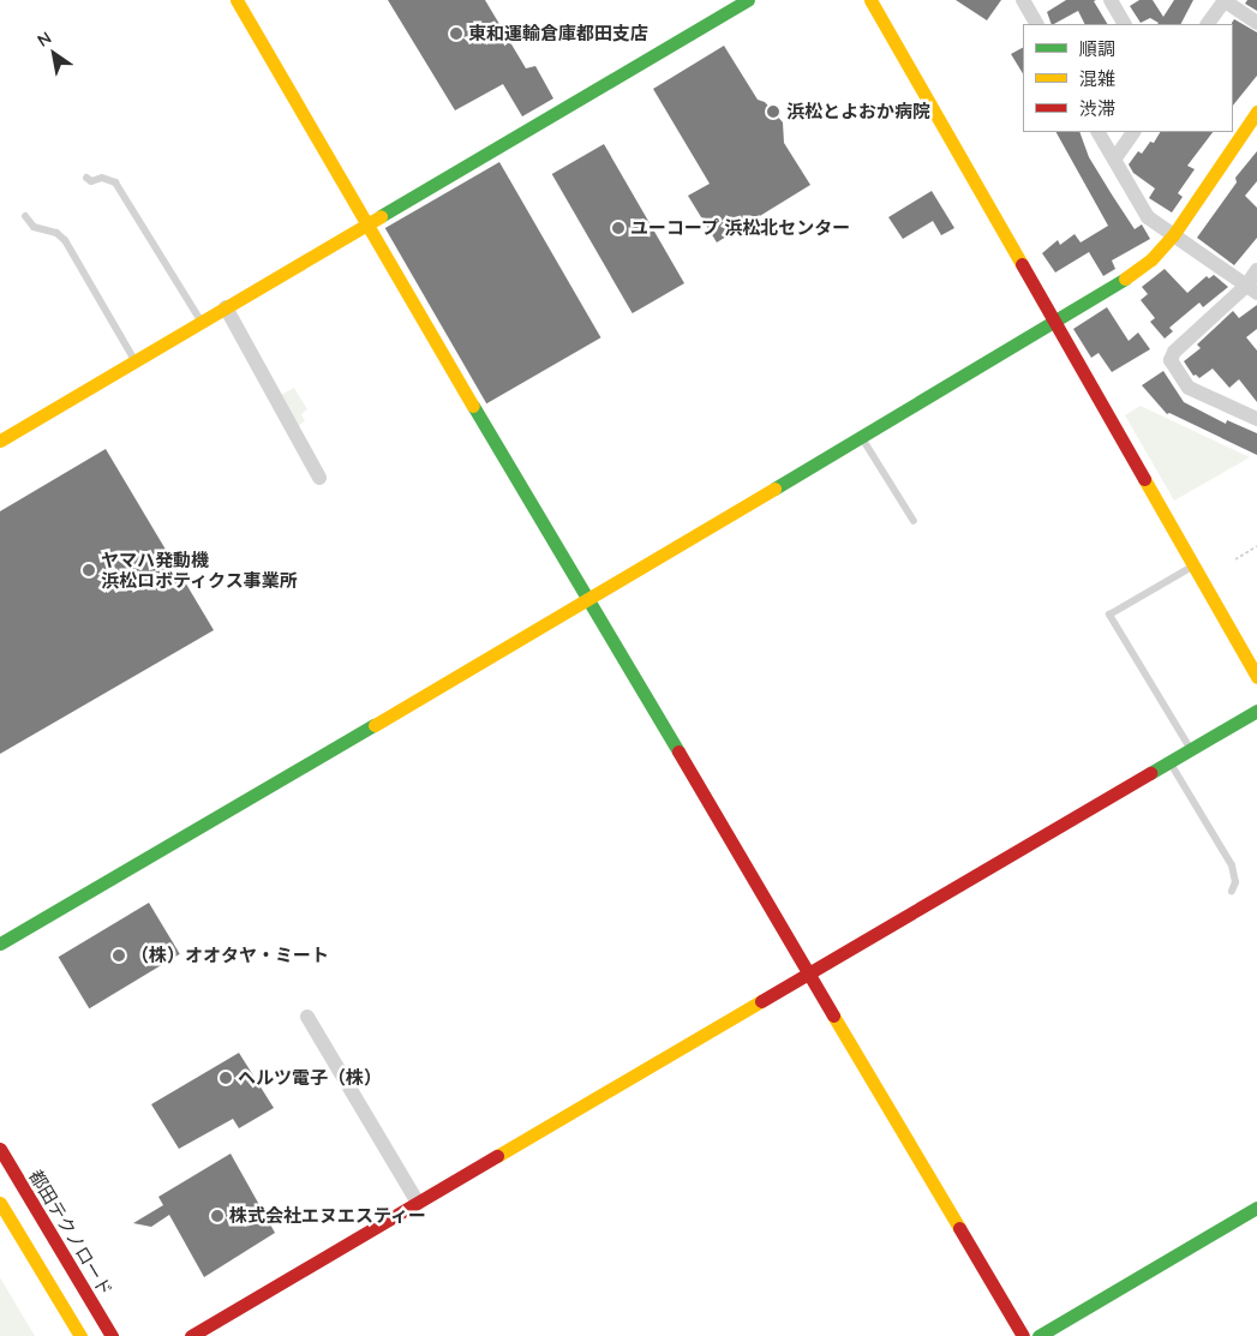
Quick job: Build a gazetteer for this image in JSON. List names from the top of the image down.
{
  "streets": {
    "street": ["都田テクノロード"]
  },
  "places": [
    "東和運輸倉庫都田支店",
    "浜松とよおか病院",
    "ユーコープ 浜松北センター",
    "ヤマハ発動機 浜松ロボティクス事業所",
    "（株）オオタヤ・ミート",
    "ヘルツ電子（株）",
    "株式会社エヌエスティー"
  ],
  "legend": ["順調", "混雑", "渋滞"],
  "north": "top left"
}
